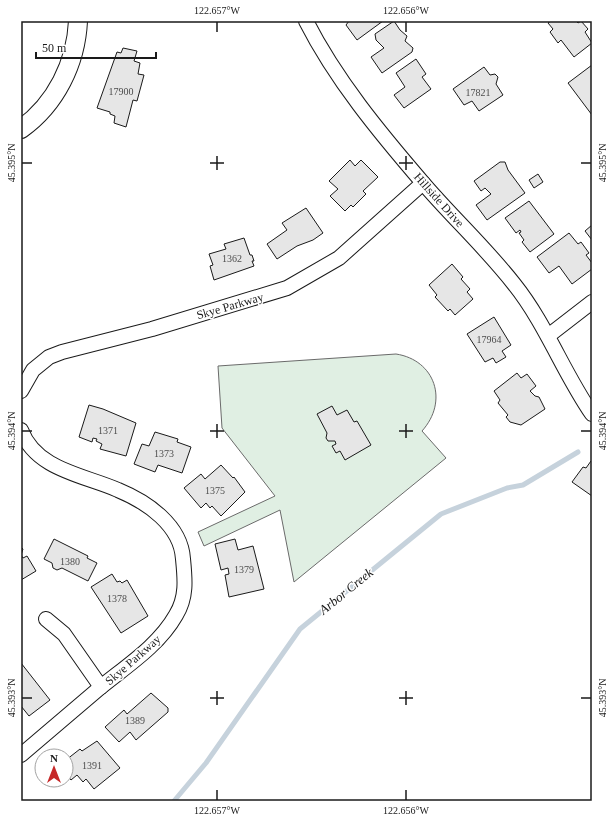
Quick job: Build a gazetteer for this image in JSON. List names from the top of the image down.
{
  "streets": {
    "street": ["Hillside Drive", "Skye Parkway"]
  },
  "crossings": [
    ["Hillside Drive", "Skye Parkway"]
  ],
  "water": ["Arbor Creek"],
  "house_numbers": [
    "17900",
    "17821",
    "1362",
    "17964",
    "1371",
    "1373",
    "1375",
    "1380",
    "1379",
    "1378",
    "1389",
    "1391"
  ],
  "scale_bar": "50 m",
  "north": "top",
  "coordinates": [
    "122.657°W",
    "122.656°W",
    "45.395°N",
    "45.394°N",
    "45.393°N"
  ]
}
